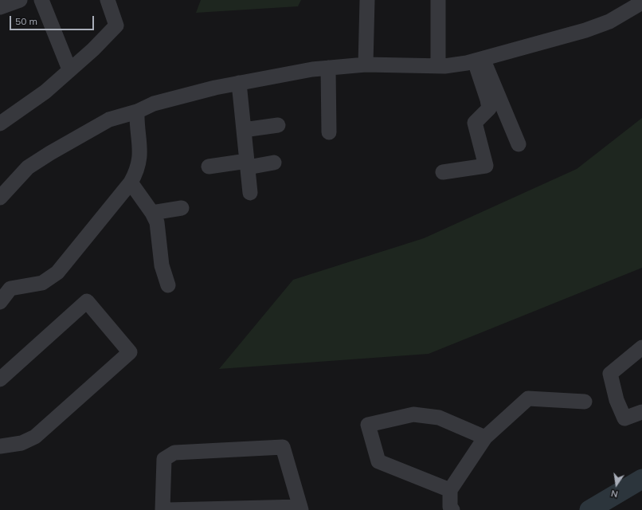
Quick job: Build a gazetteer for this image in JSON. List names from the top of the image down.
{
  "scale_bar": "50 m",
  "north": "bottom"
}
